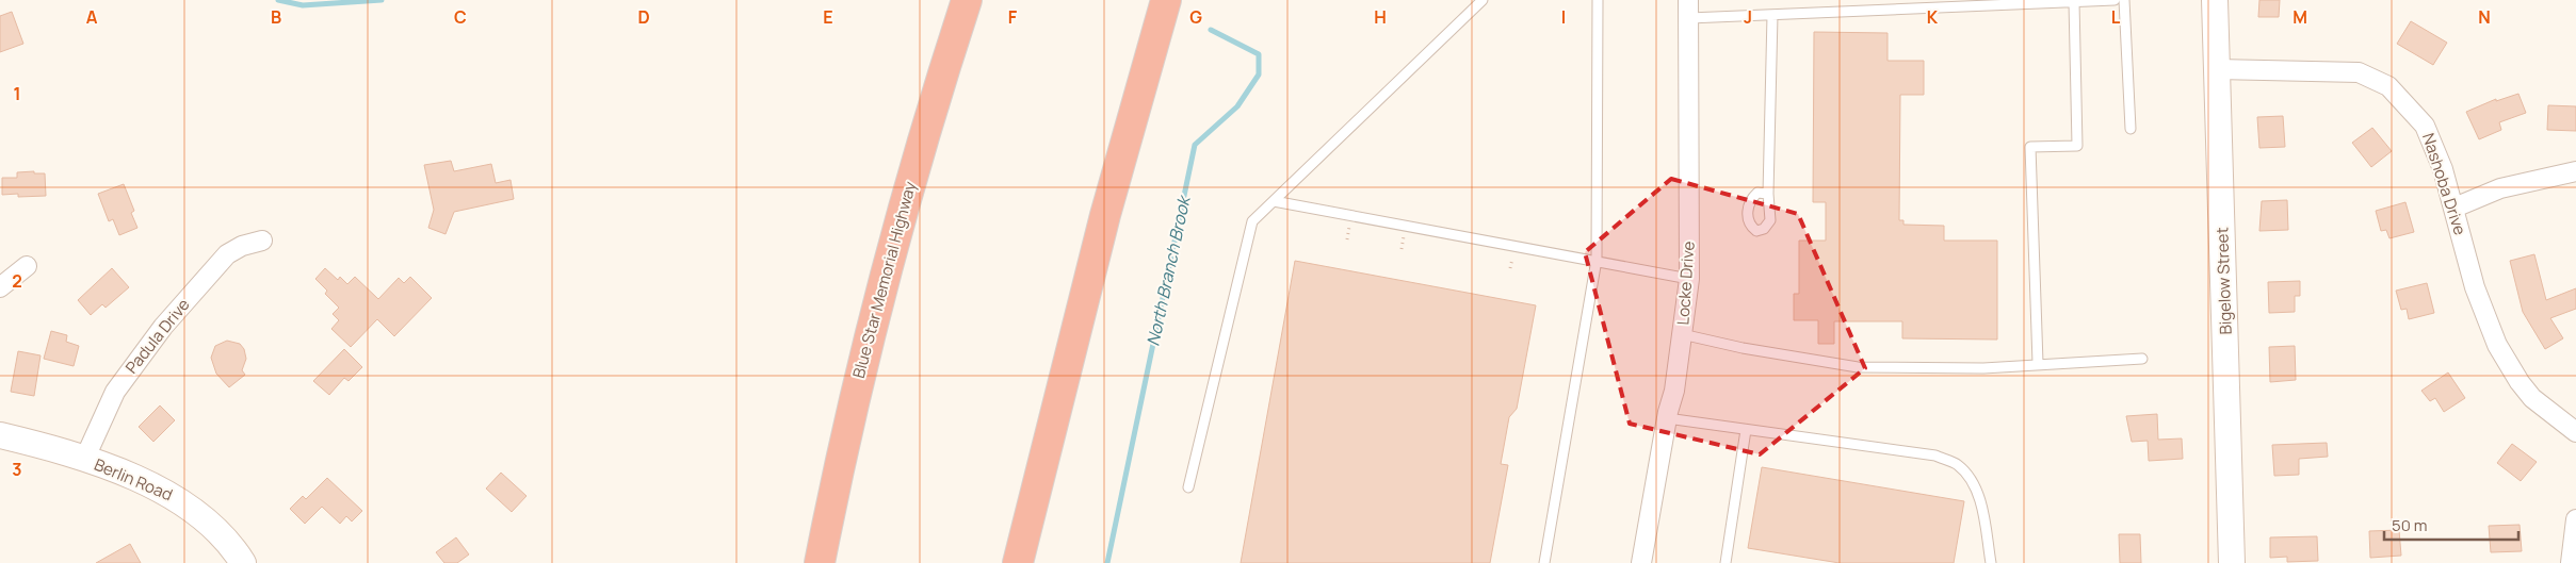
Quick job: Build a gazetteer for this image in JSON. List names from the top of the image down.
{
  "streets": {
    "highway": ["Blue Star Memorial Highway"],
    "street": [
      "Nashoba Drive",
      "Bigelow Street",
      "Locke Drive",
      "Padula Drive",
      "Berlin Road"
    ]
  },
  "crossings": [
    ["Nashoba Drive", "Bigelow Street"],
    ["Padula Drive", "Berlin Road"]
  ],
  "water": ["North Branch Brook"],
  "scale_bar": "50 m",
  "grid": {
    "columns": [
      "A",
      "B",
      "C",
      "D",
      "E",
      "F",
      "G",
      "H",
      "I",
      "J",
      "K",
      "L",
      "M",
      "N"
    ],
    "rows": ["1", "2", "3"]
  }
}
